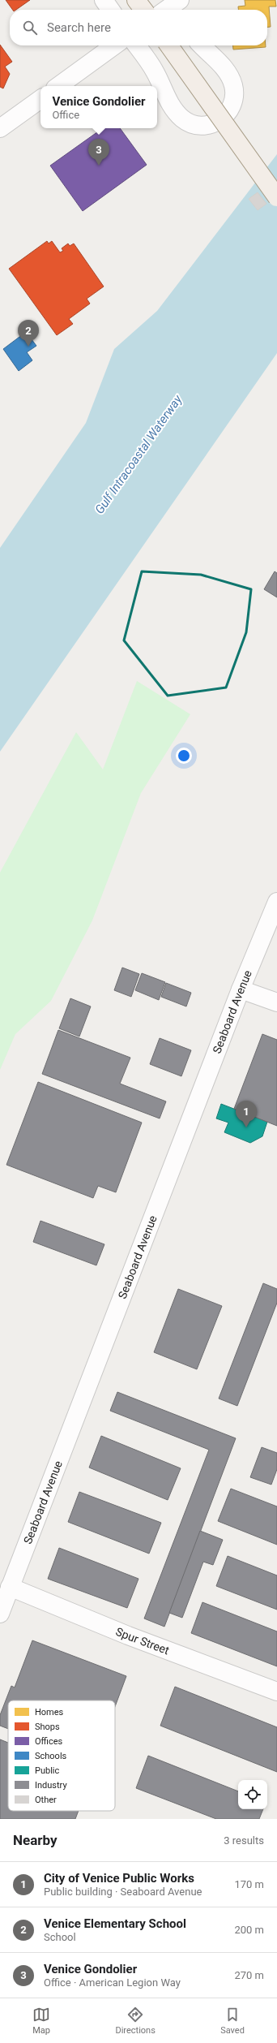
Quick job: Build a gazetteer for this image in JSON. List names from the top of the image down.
{
  "streets": {
    "street": ["Seaboard Avenue", "Spur Street"]
  },
  "crossings": [
    ["Seaboard Avenue", "Spur Street"]
  ],
  "water": ["Gulf Intracoastal Waterway"],
  "legend": [
    "Homes",
    "Shops",
    "Offices",
    "Schools",
    "Public",
    "Industry",
    "Other"
  ],
  "page": {
    "search": "Search here",
    "popup": ["Venice Gondolier", "Office"],
    "pins": ["3", "2", "1"],
    "heading": ["Nearby", "3 results"],
    "list": [
      {
        "mark": "1",
        "name": "City of Venice Public Works",
        "note": "Public building · Seaboard Avenue",
        "value": "170 m"
      },
      {
        "mark": "2",
        "name": "Venice Elementary School",
        "note": "School",
        "value": "200 m"
      },
      {
        "mark": "3",
        "name": "Venice Gondolier",
        "note": "Office · American Legion Way",
        "value": "270 m"
      }
    ],
    "nav": ["Map", "Directions", "Saved"]
  }
}
